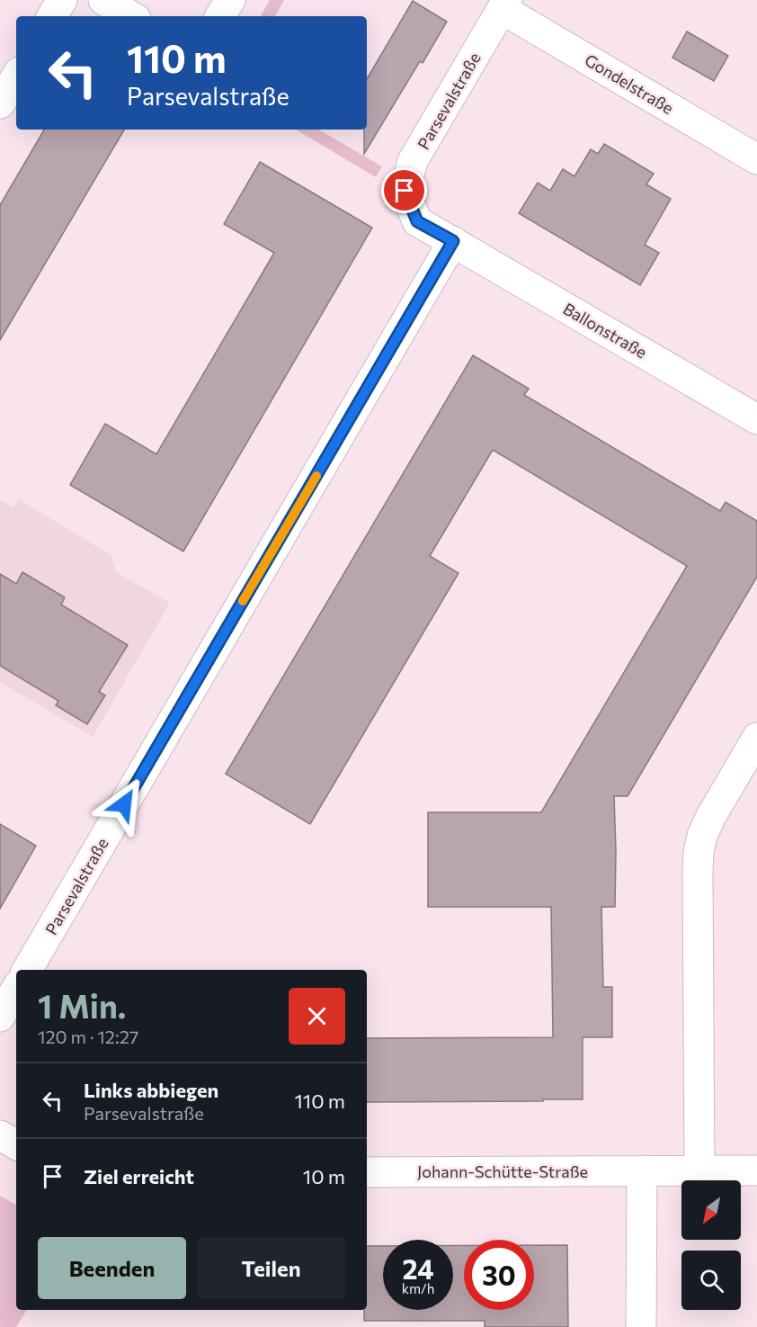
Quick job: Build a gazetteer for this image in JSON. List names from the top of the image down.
{
  "streets": {
    "street": [
      "Gondelstraße",
      "Parsevalstraße",
      "Ballonstraße",
      "Johann-Schütte-Straße"
    ]
  },
  "crossings": [
    ["Gondelstraße", "Parsevalstraße"],
    ["Parsevalstraße", "Ballonstraße"]
  ],
  "north": "bottom left",
  "page": {
    "turn": ["110 m", "Parsevalstraße"],
    "heading": ["1 Min.", "120 m · 12:27"],
    "list": [
      {
        "name": "Links abbiegen",
        "note": "Parsevalstraße",
        "value": "110 m"
      },
      {
        "name": "Ziel erreicht",
        "value": "10 m"
      }
    ],
    "buttons": ["Beenden", "Teilen"],
    "speed": "24 km/h",
    "limit": "30"
  }
}
